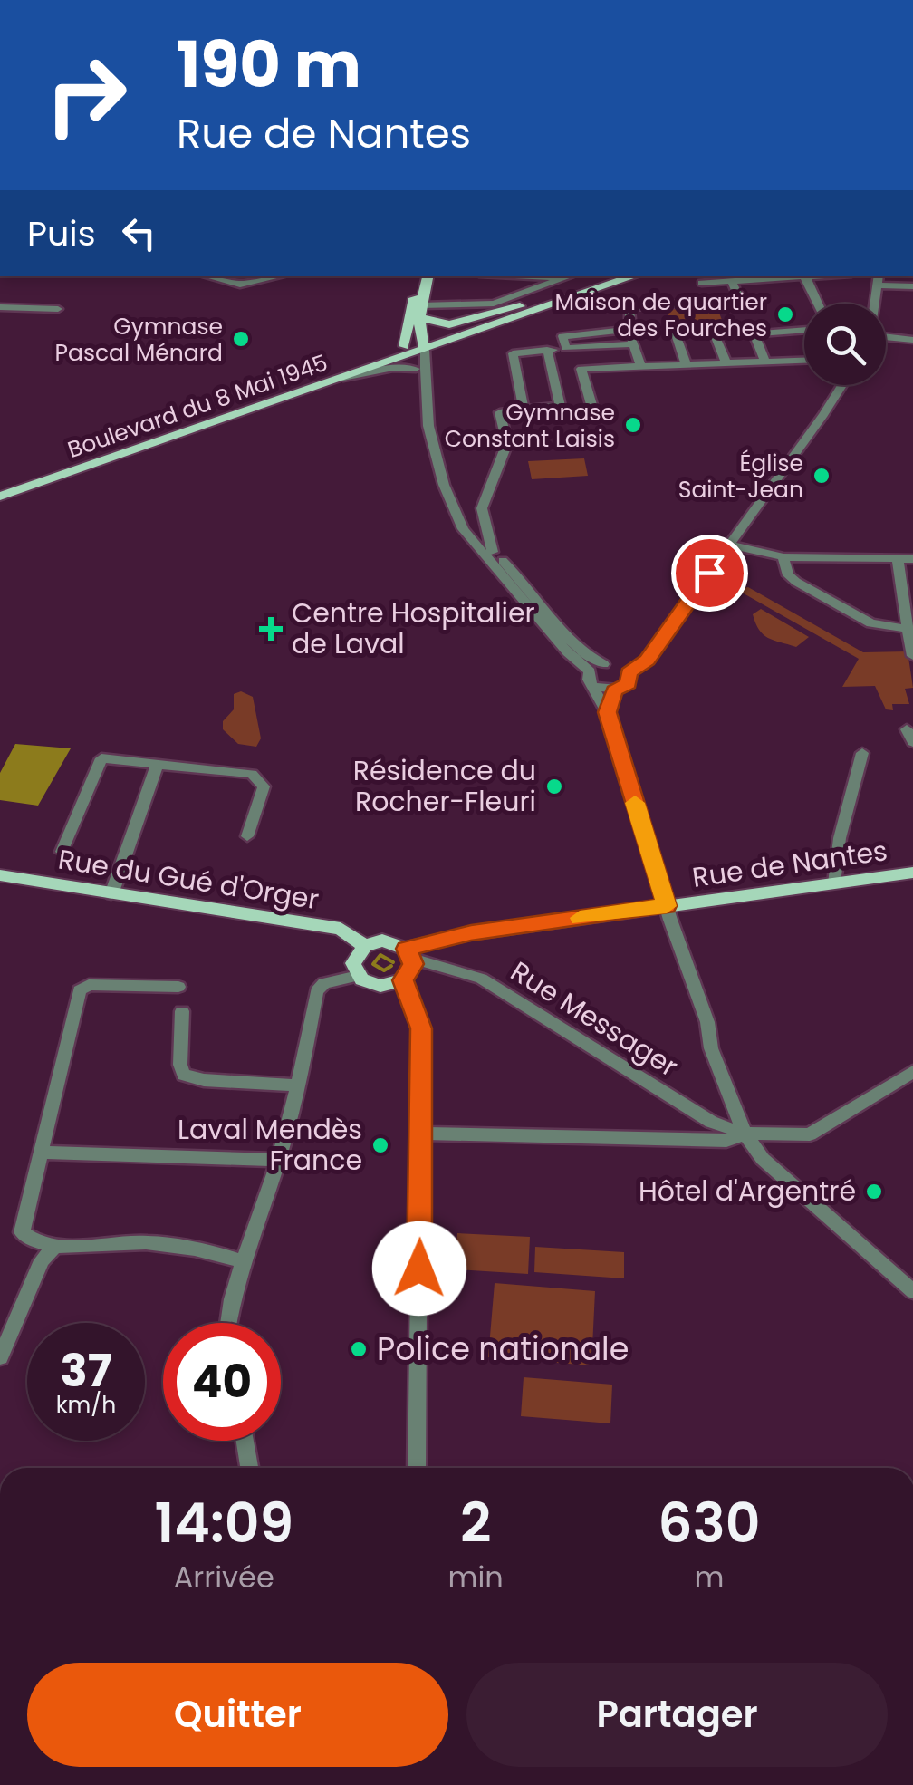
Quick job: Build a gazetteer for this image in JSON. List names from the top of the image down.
{
  "streets": {
    "main road": ["Boulevard du 8 Mai 1945", "Rue de Nantes", "Rue du Gué d'Orger"],
    "street": ["Rue Messager"]
  },
  "crossings": [
    ["Rue de Nantes", "Rue du Gué d'Orger"],
    ["Rue de Nantes", "Rue Messager"],
    ["Rue du Gué d'Orger", "Rue Messager"]
  ],
  "places": {
    "other": [
      "Maison de quartier des Fourches",
      "Gymnase Pascal Ménard",
      "Gymnase Constant Laisis",
      "Église Saint-Jean",
      "Résidence du Rocher-Fleuri",
      "Laval Mendès France",
      "Hôtel d'Argentré",
      "Police nationale"
    ],
    "health": ["Centre Hospitalier de Laval"]
  },
  "page": {
    "turn": ["190 m", "Rue de Nantes"],
    "then": "Puis",
    "speed": "37 km/h",
    "limit": "40",
    "eta": [
      "14:09",
      "Arrivée",
      "2",
      "min",
      "630",
      "m"
    ],
    "buttons": ["Quitter", "Partager"]
  }
}
